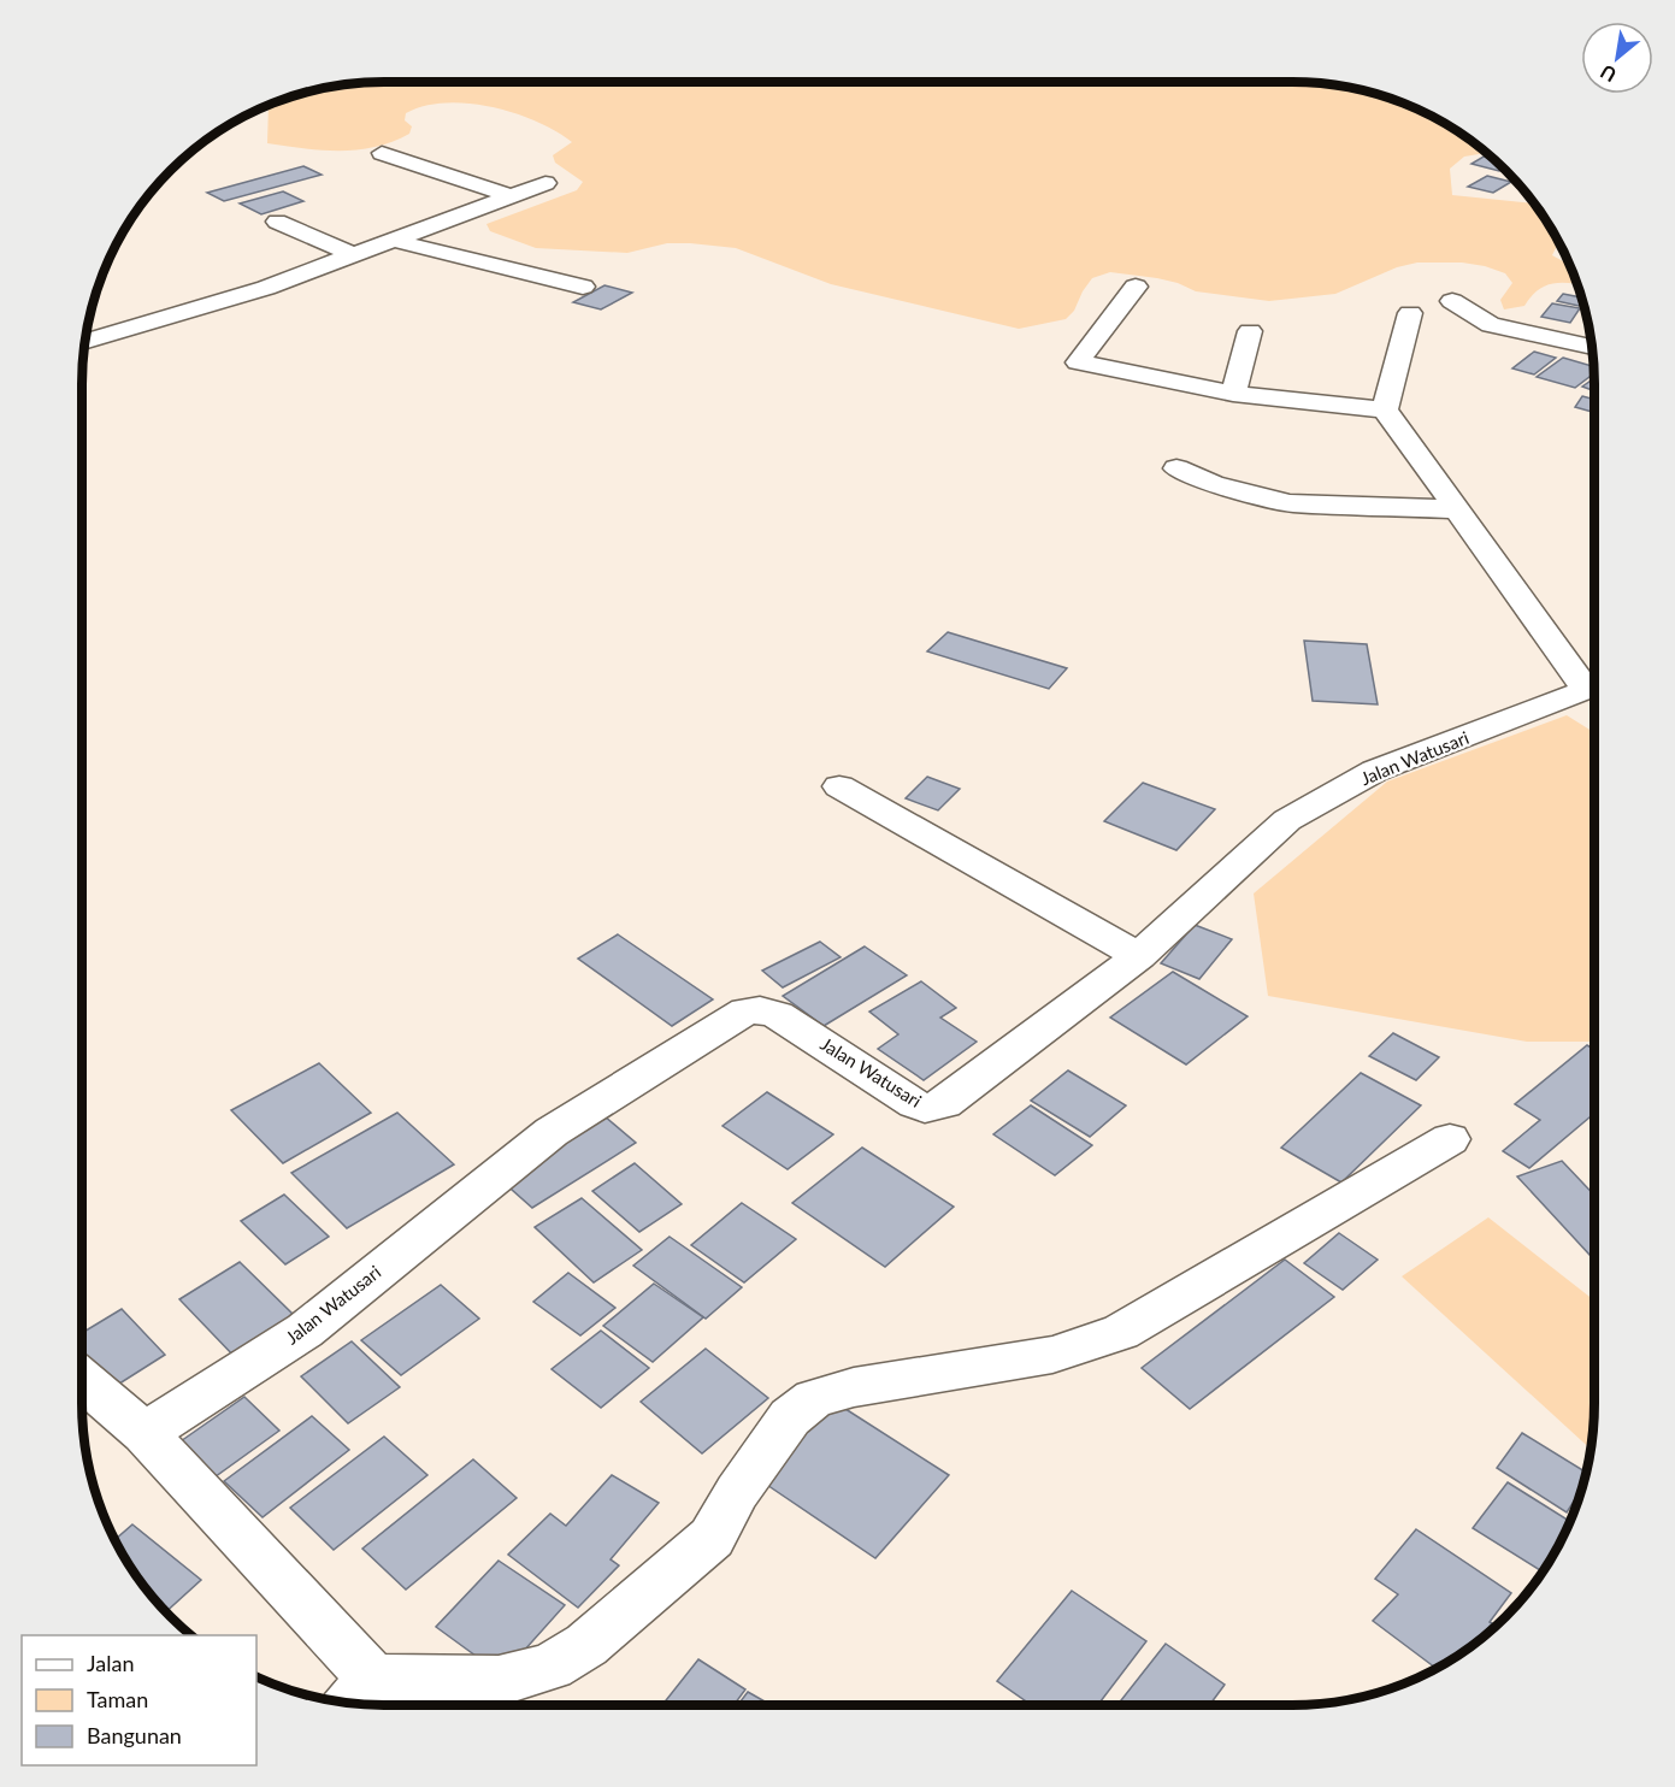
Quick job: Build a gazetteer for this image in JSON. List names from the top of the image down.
{
  "streets": {
    "street": ["Jalan Watusari"]
  },
  "legend": ["Jalan", "Taman", "Bangunan"],
  "north": "bottom left"
}
